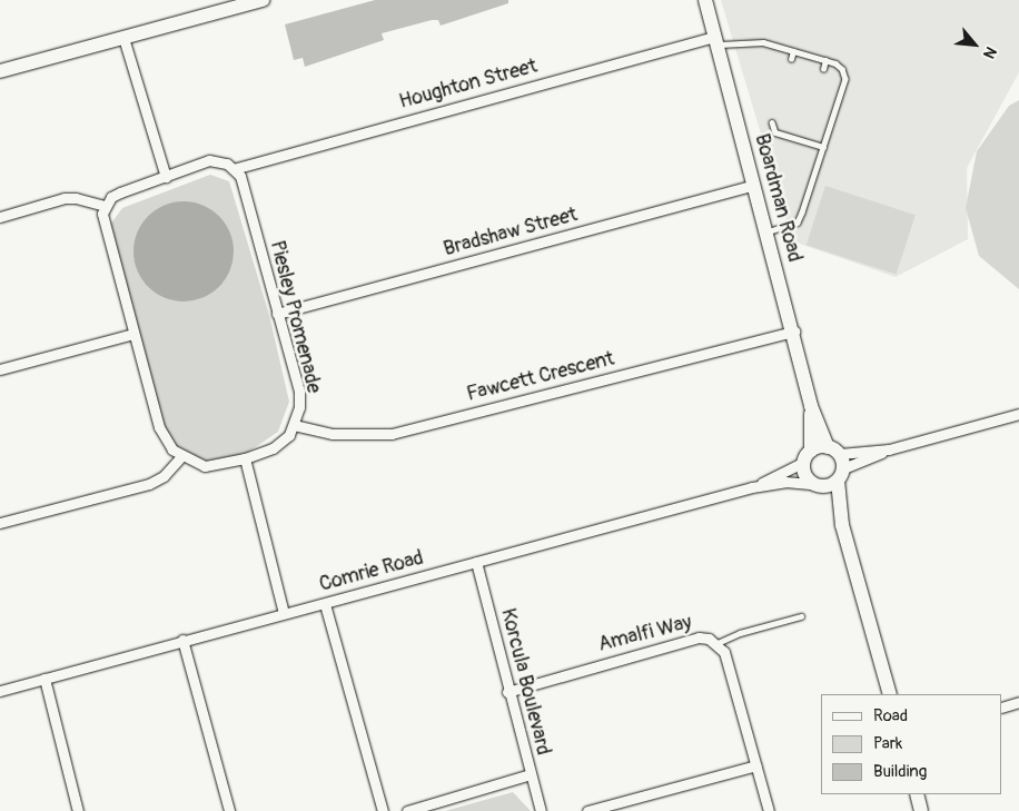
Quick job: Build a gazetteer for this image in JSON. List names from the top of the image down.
{
  "streets": {
    "street": [
      "Houghton Street",
      "Boardman Road",
      "Bradshaw Street",
      "Piesley Promenade",
      "Fawcett Crescent",
      "Comrie Road",
      "Amalfi Way",
      "Korcula Boulevard"
    ]
  },
  "crossings": [
    ["Houghton Street", "Boardman Road"],
    ["Houghton Street", "Piesley Promenade"],
    ["Boardman Road", "Bradshaw Street"],
    ["Boardman Road", "Fawcett Crescent"],
    ["Boardman Road", "Comrie Road"],
    ["Bradshaw Street", "Piesley Promenade"],
    ["Piesley Promenade", "Fawcett Crescent"],
    ["Comrie Road", "Korcula Boulevard"],
    ["Amalfi Way", "Korcula Boulevard"]
  ],
  "legend": ["Road", "Park", "Building"],
  "north": "bottom right"
}
